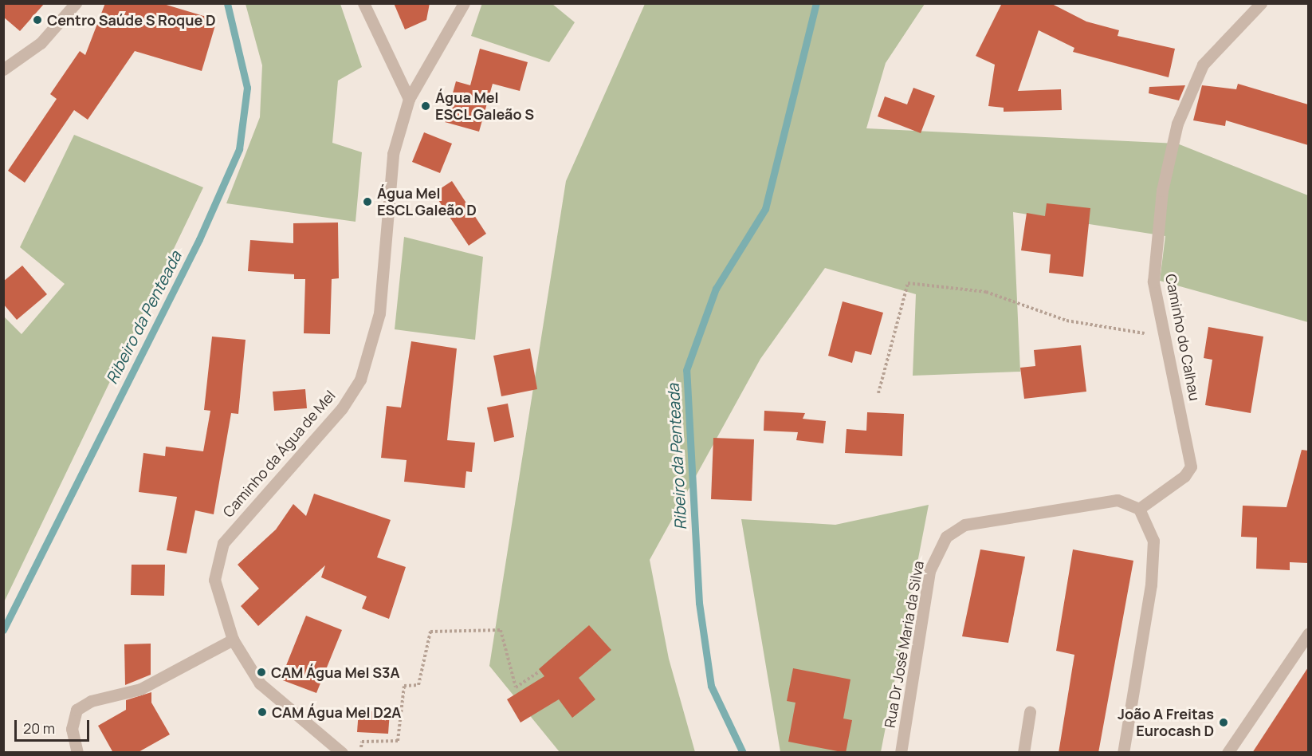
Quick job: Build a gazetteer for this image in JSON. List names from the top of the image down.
{
  "streets": {
    "street": ["Caminho do Calhau", "Caminho da Água de Mel", "Rua Dr José Maria da Silva"]
  },
  "crossings": [
    ["Caminho do Calhau", "Rua Dr José Maria da Silva"]
  ],
  "water": ["Ribeiro da Penteada"],
  "places": [
    "Centro Saúde S Roque D",
    "Água Mel ESCL Galeão S",
    "Água Mel ESCL Galeão D",
    "CAM Água Mel S3A",
    "CAM Água Mel D2A",
    "João A Freitas Eurocash D"
  ],
  "scale_bar": "20 m"
}
